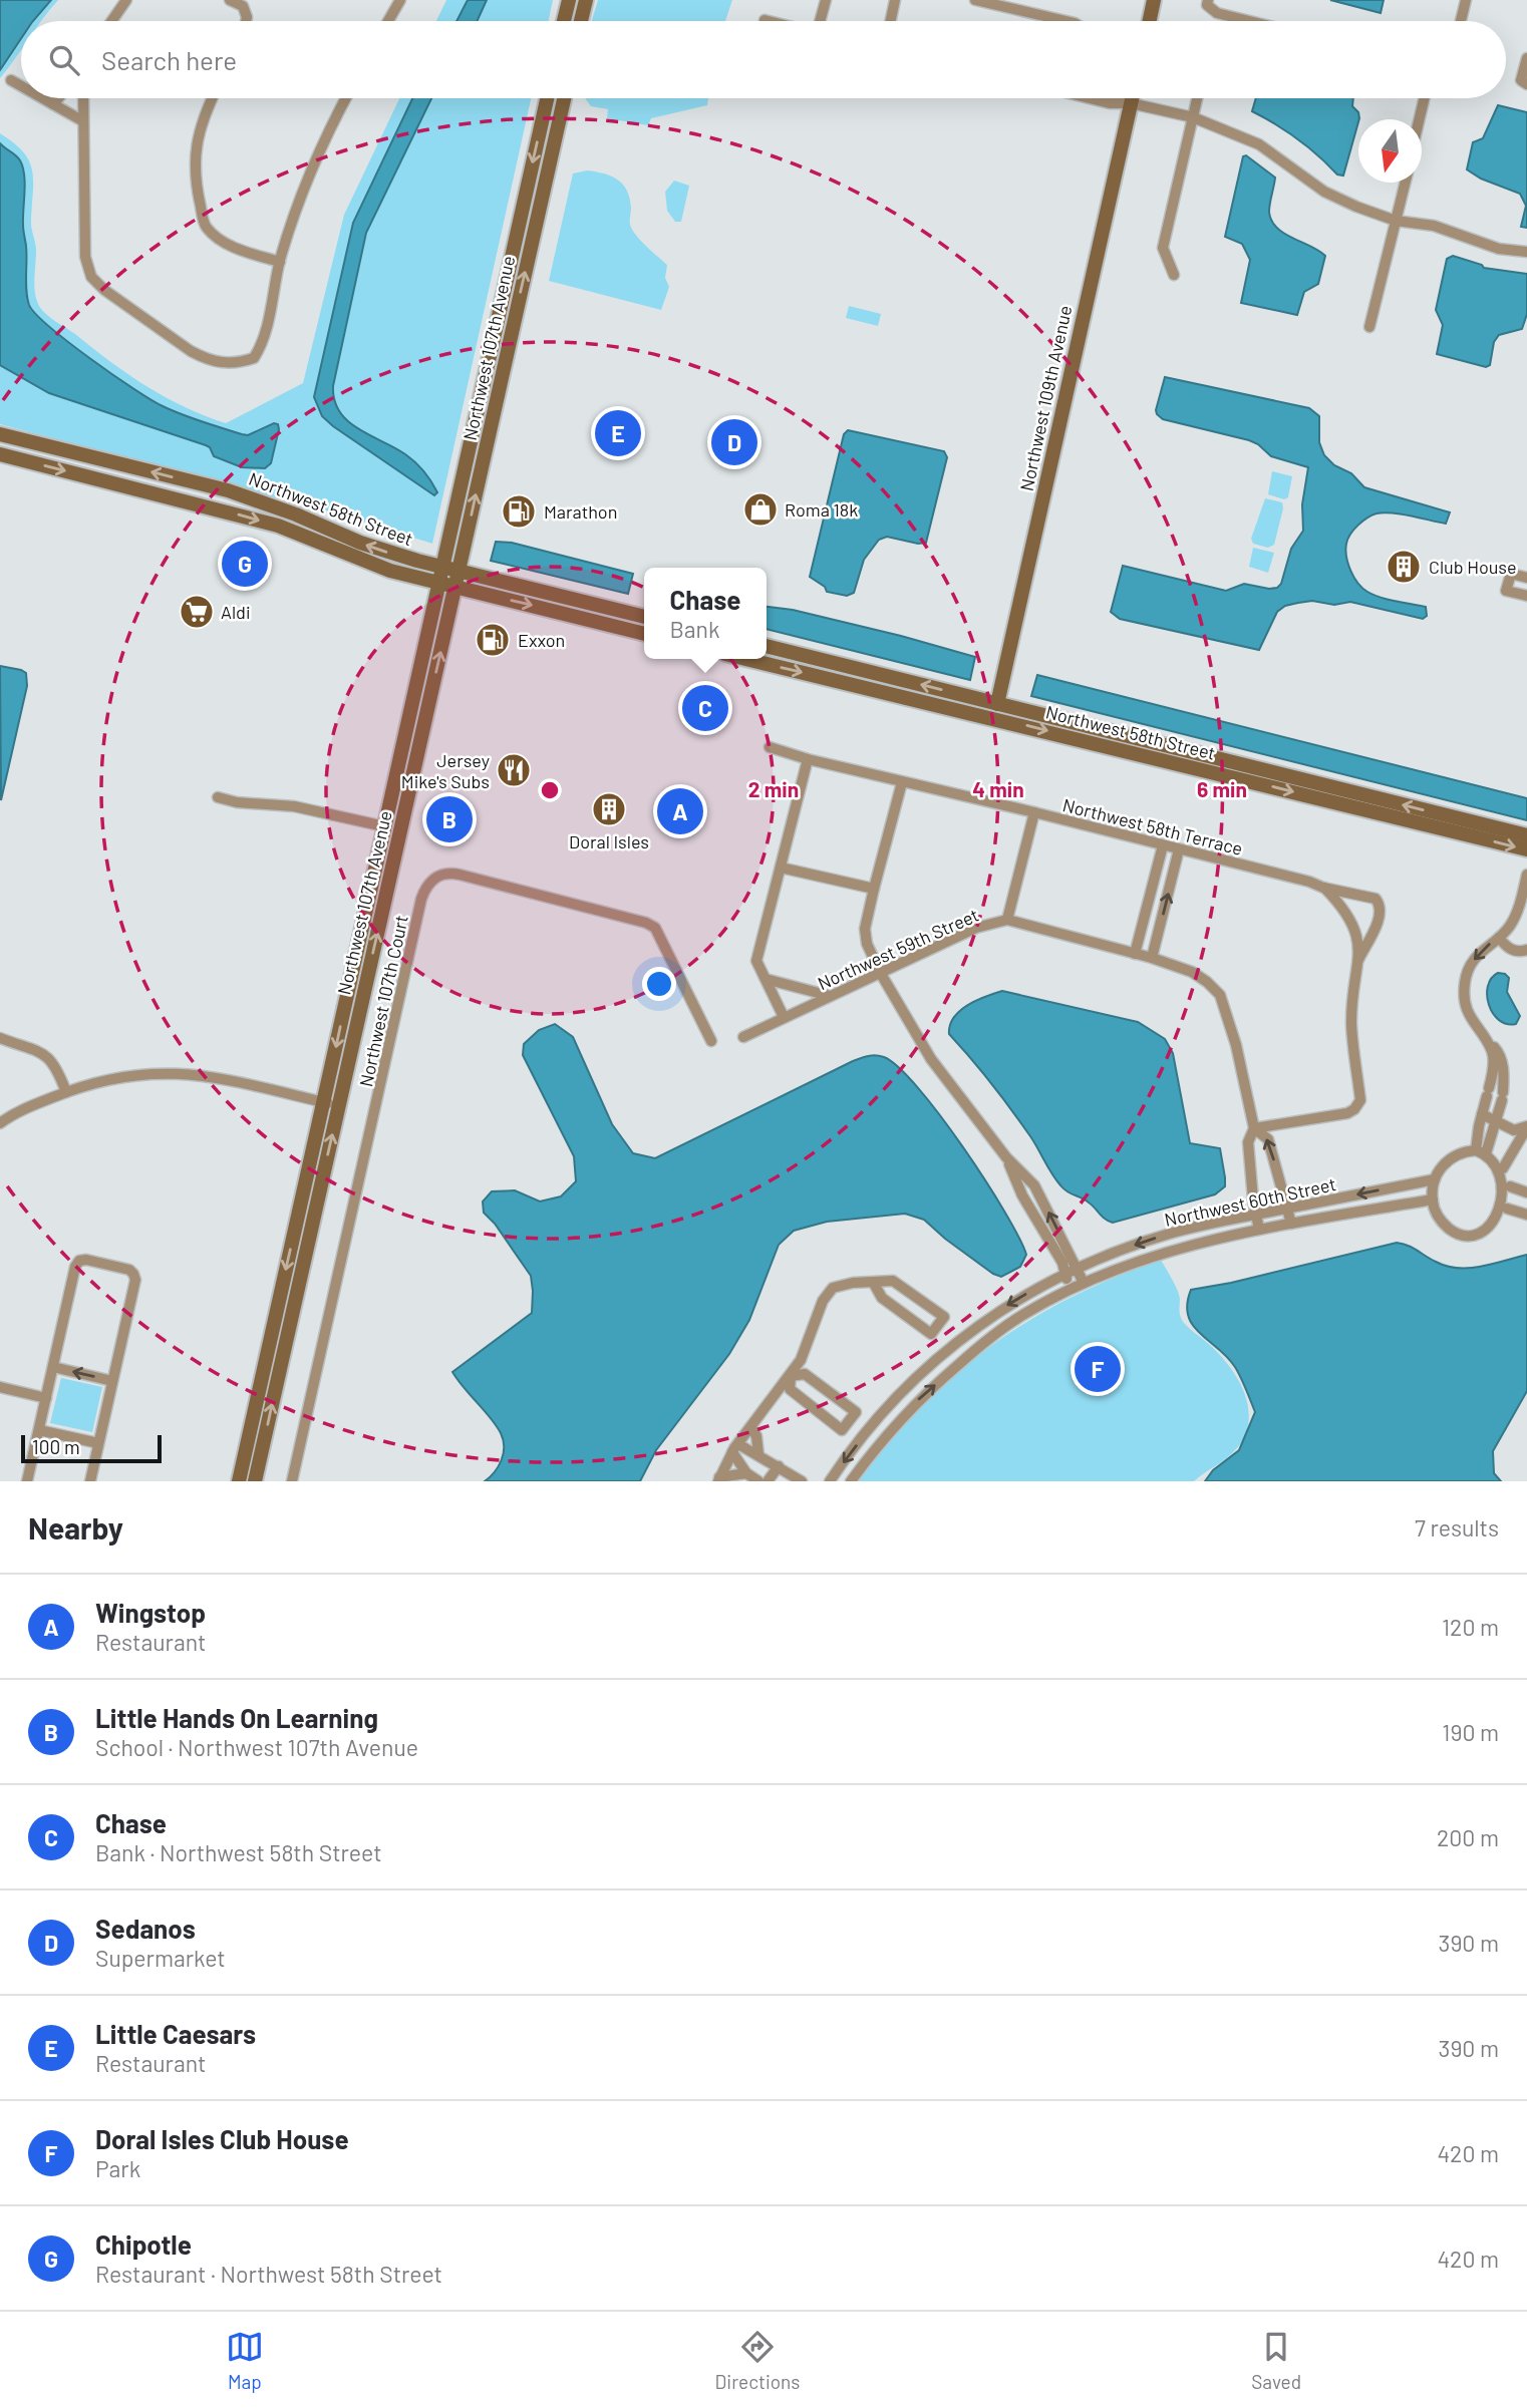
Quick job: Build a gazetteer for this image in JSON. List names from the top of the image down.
{
  "streets": {
    "street": [
      "Northwest 107th Avenue",
      "Northwest 109th Avenue",
      "Northwest 58th Street",
      "Northwest 58th Terrace",
      "Northwest 59th Street",
      "Northwest 107th Court",
      "Northwest 60th Street"
    ]
  },
  "crossings": [
    ["Northwest 107th Avenue", "Northwest 58th Street"],
    ["Northwest 109th Avenue", "Northwest 58th Street"]
  ],
  "places": {
    "shop": ["Roma 18k"],
    "fuel station": ["Marathon", "Exxon"],
    "building": ["Club House", "Doral Isles"],
    "supermarket": ["Aldi"],
    "restaurant": ["Jersey Mike's Subs"]
  },
  "scale_bar": "100 m",
  "north": "bottom",
  "page": {
    "search": "Search here",
    "pins": [
      "E",
      "D",
      "G",
      "C",
      "A",
      "B",
      "F"
    ],
    "popup": ["Chase", "Bank"],
    "scale": "100 m",
    "heading": ["Nearby", "7 results"],
    "list": [
      {
        "mark": "A",
        "name": "Wingstop",
        "note": "Restaurant",
        "value": "120 m"
      },
      {
        "mark": "B",
        "name": "Little Hands On Learning",
        "note": "School · Northwest 107th Avenue",
        "value": "190 m"
      },
      {
        "mark": "C",
        "name": "Chase",
        "note": "Bank · Northwest 58th Street",
        "value": "200 m"
      },
      {
        "mark": "D",
        "name": "Sedanos",
        "note": "Supermarket",
        "value": "390 m"
      },
      {
        "mark": "E",
        "name": "Little Caesars",
        "note": "Restaurant",
        "value": "390 m"
      },
      {
        "mark": "F",
        "name": "Doral Isles Club House",
        "note": "Park",
        "value": "420 m"
      },
      {
        "mark": "G",
        "name": "Chipotle",
        "note": "Restaurant · Northwest 58th Street",
        "value": "420 m"
      }
    ],
    "nav": ["Map", "Directions", "Saved"]
  },
  "rings": ["2 min", "4 min", "6 min"]
}
